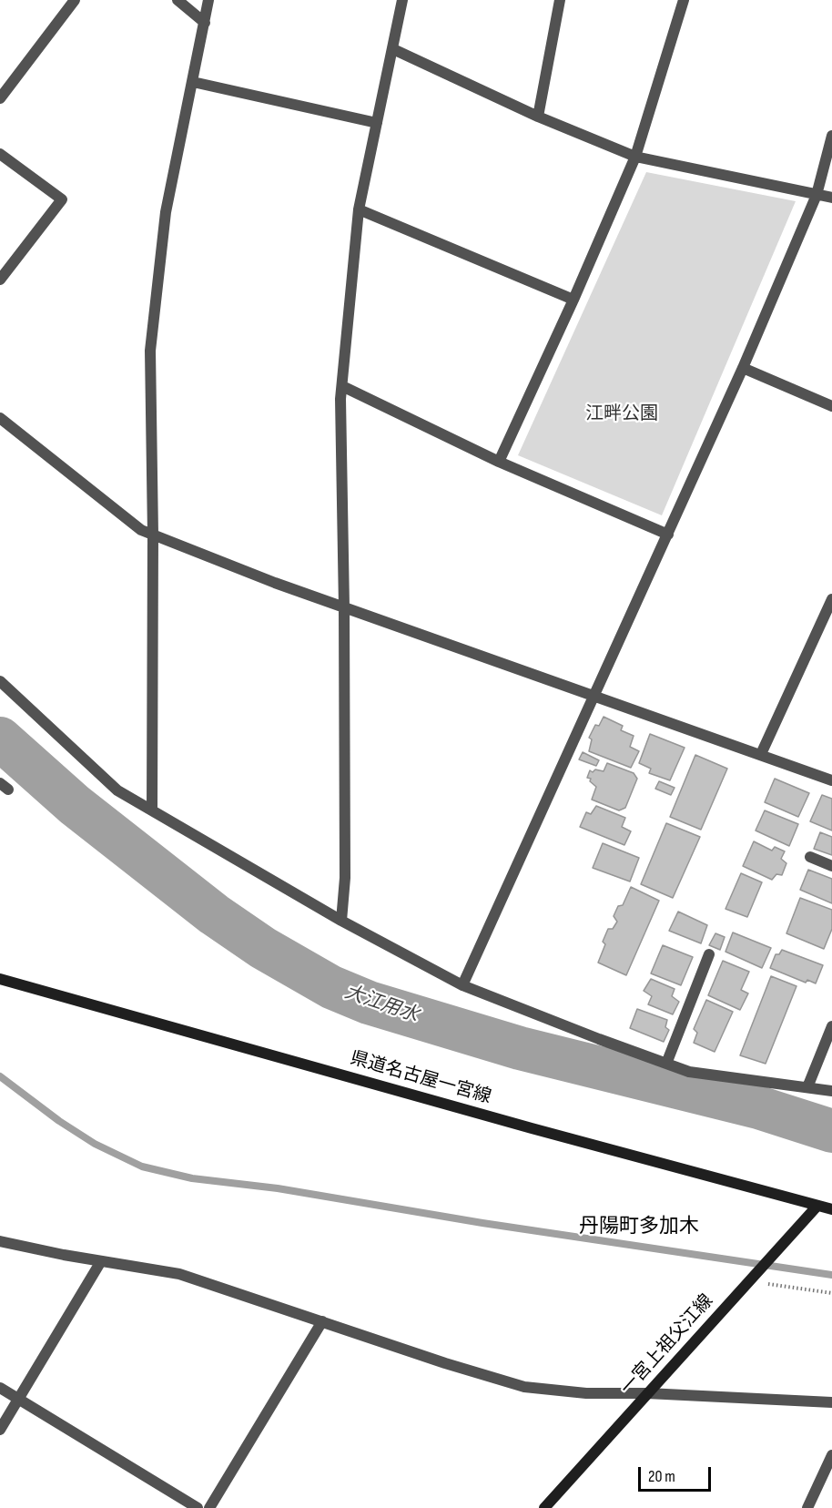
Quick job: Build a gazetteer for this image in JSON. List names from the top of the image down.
{
  "streets": {
    "main road": ["県道名古屋一宮線", "一宮上祖父江線"]
  },
  "crossings": [
    ["県道名古屋一宮線", "一宮上祖父江線"]
  ],
  "districts": ["丹陽町多加木"],
  "water": ["大江用水"],
  "parks": ["江畔公園"],
  "scale_bar": "20 m"
}
